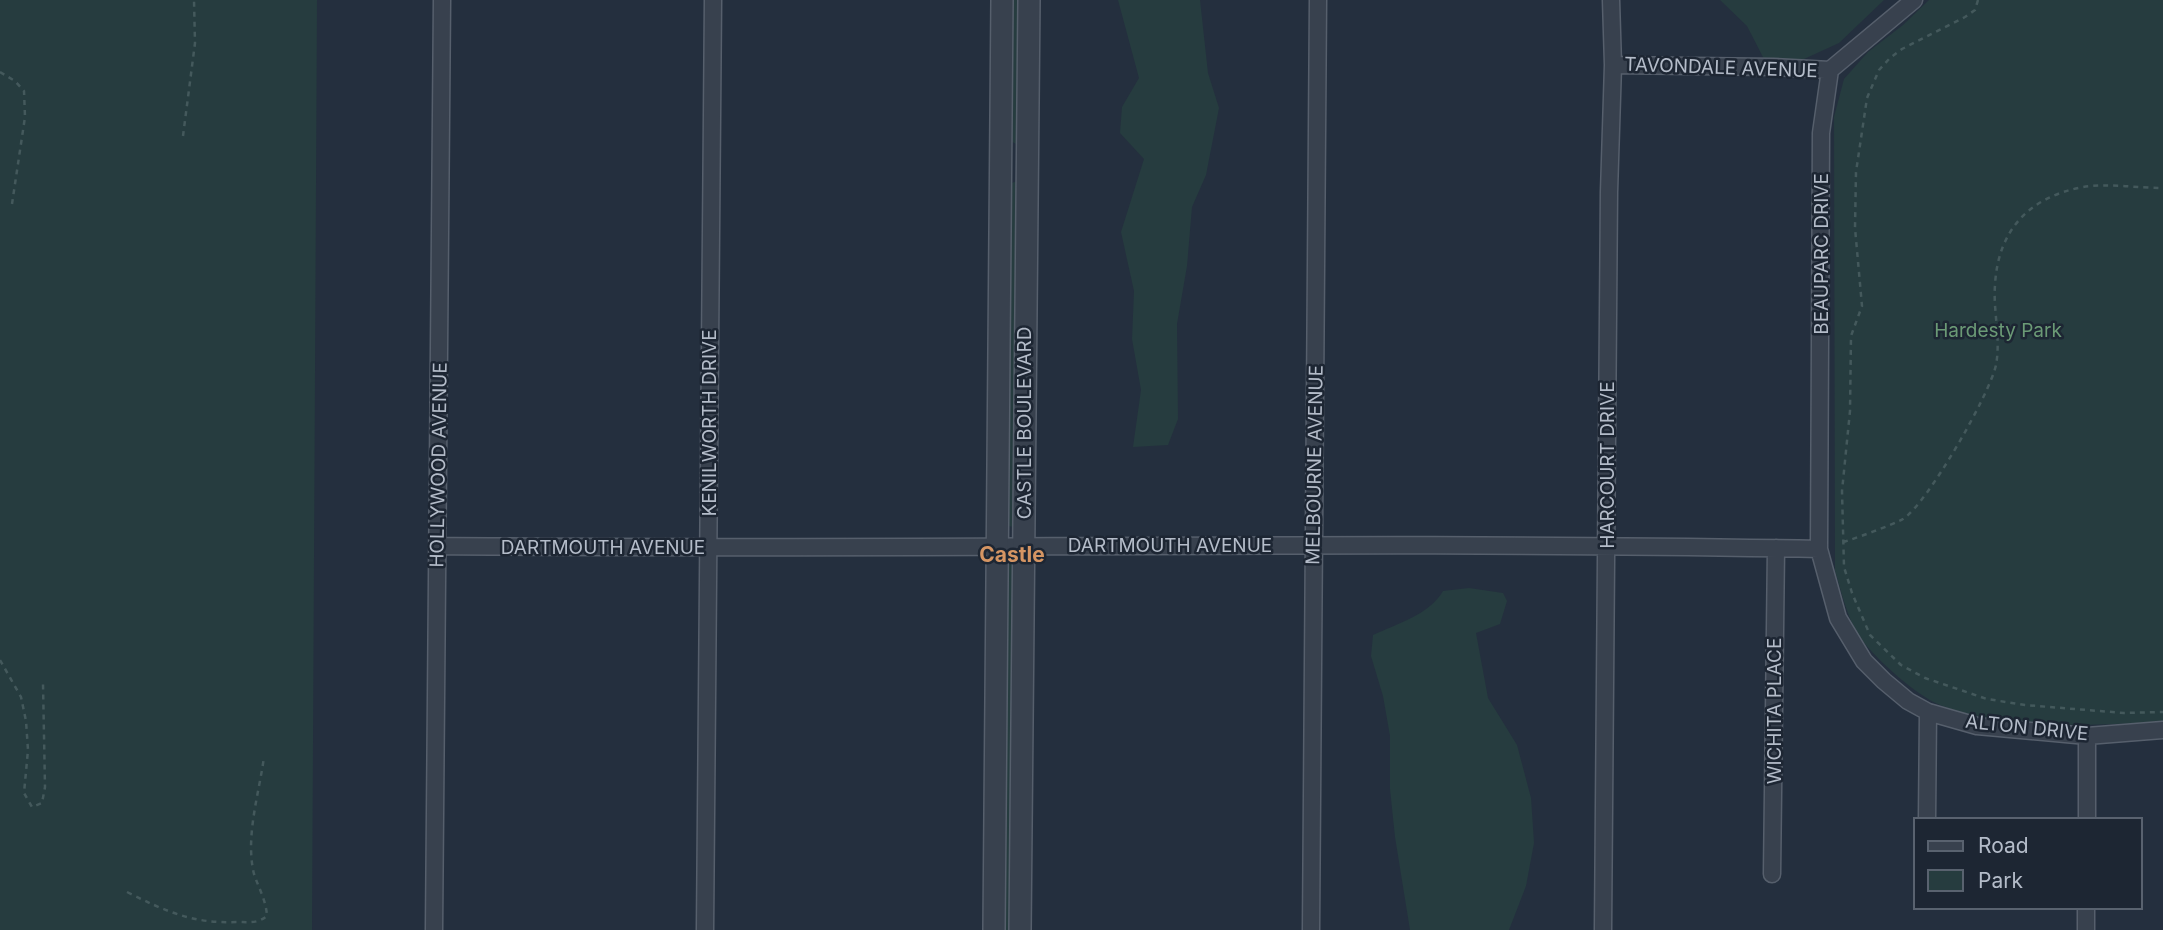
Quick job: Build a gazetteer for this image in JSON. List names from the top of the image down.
{
  "streets": {
    "street": [
      "TAVONDALE AVENUE",
      "BEAUPARC DRIVE",
      "KENILWORTH DRIVE",
      "CASTLE BOULEVARD",
      "HOLLYWOOD AVENUE",
      "MELBOURNE AVENUE",
      "HARCOURT DRIVE",
      "DARTMOUTH AVENUE",
      "WICHITA PLACE",
      "ALTON DRIVE"
    ]
  },
  "crossings": [
    ["TAVONDALE AVENUE", "BEAUPARC DRIVE"],
    ["TAVONDALE AVENUE", "HARCOURT DRIVE"],
    ["BEAUPARC DRIVE", "DARTMOUTH AVENUE"],
    ["BEAUPARC DRIVE", "ALTON DRIVE"],
    ["KENILWORTH DRIVE", "DARTMOUTH AVENUE"],
    ["CASTLE BOULEVARD", "DARTMOUTH AVENUE"],
    ["HOLLYWOOD AVENUE", "DARTMOUTH AVENUE"],
    ["MELBOURNE AVENUE", "DARTMOUTH AVENUE"],
    ["HARCOURT DRIVE", "DARTMOUTH AVENUE"],
    ["DARTMOUTH AVENUE", "WICHITA PLACE"],
    ["DARTMOUTH AVENUE", "ALTON DRIVE"]
  ],
  "districts": ["Castle"],
  "parks": ["Hardesty Park"],
  "legend": ["Road", "Park"]
}
